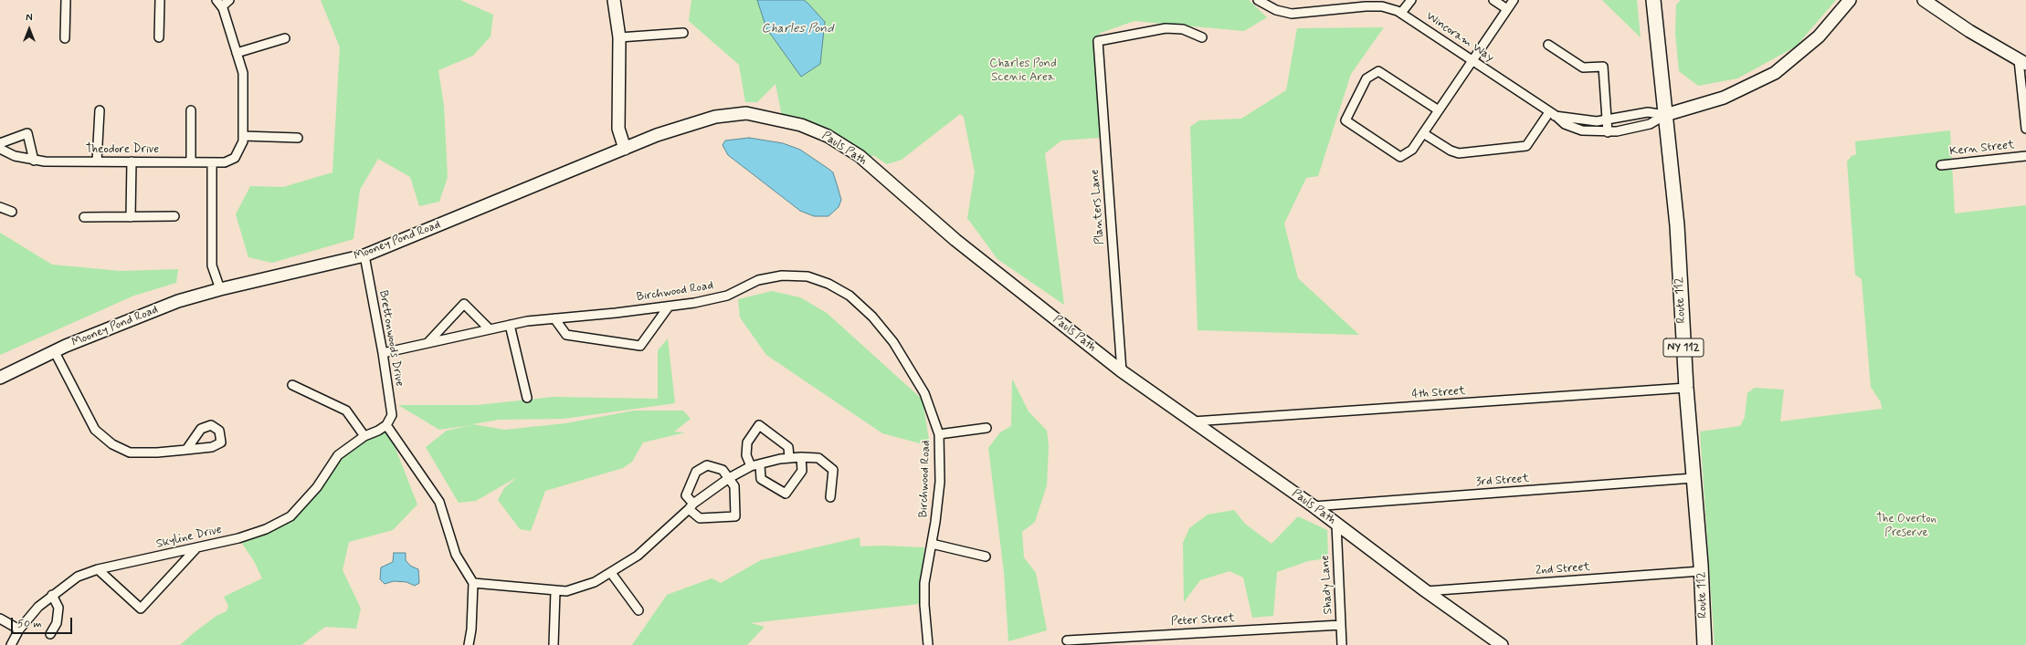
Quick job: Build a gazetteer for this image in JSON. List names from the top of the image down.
{
  "streets": {
    "main road": ["Route 112", "NY 112"],
    "street": [
      "Wincoram Way",
      "Pauls Path",
      "Kern Street",
      "Theodore Drive",
      "Planters Lane",
      "Mooney Pond Road",
      "Birchwood Road",
      "Brettonwoods Drive",
      "4th Street",
      "3rd Street",
      "Skyline Drive",
      "2nd Street",
      "Shady Lane",
      "Peter Street"
    ]
  },
  "crossings": [
    ["Wincoram Way", "Route 112"],
    ["Pauls Path", "Planters Lane"],
    ["Pauls Path", "Mooney Pond Road"],
    ["Pauls Path", "4th Street"],
    ["Pauls Path", "3rd Street"],
    ["Pauls Path", "2nd Street"],
    ["Pauls Path", "Shady Lane"],
    ["Mooney Pond Road", "Brettonwoods Drive"],
    ["Birchwood Road", "Brettonwoods Drive"],
    ["Route 112", "4th Street"],
    ["Route 112", "3rd Street"],
    ["Route 112", "2nd Street"],
    ["Shady Lane", "Peter Street"]
  ],
  "water": ["Charles Pond"],
  "parks": ["Charles Pond Scenic Area", "The Overton Preserve"],
  "scale_bar": "50 m",
  "north": "top"
}
